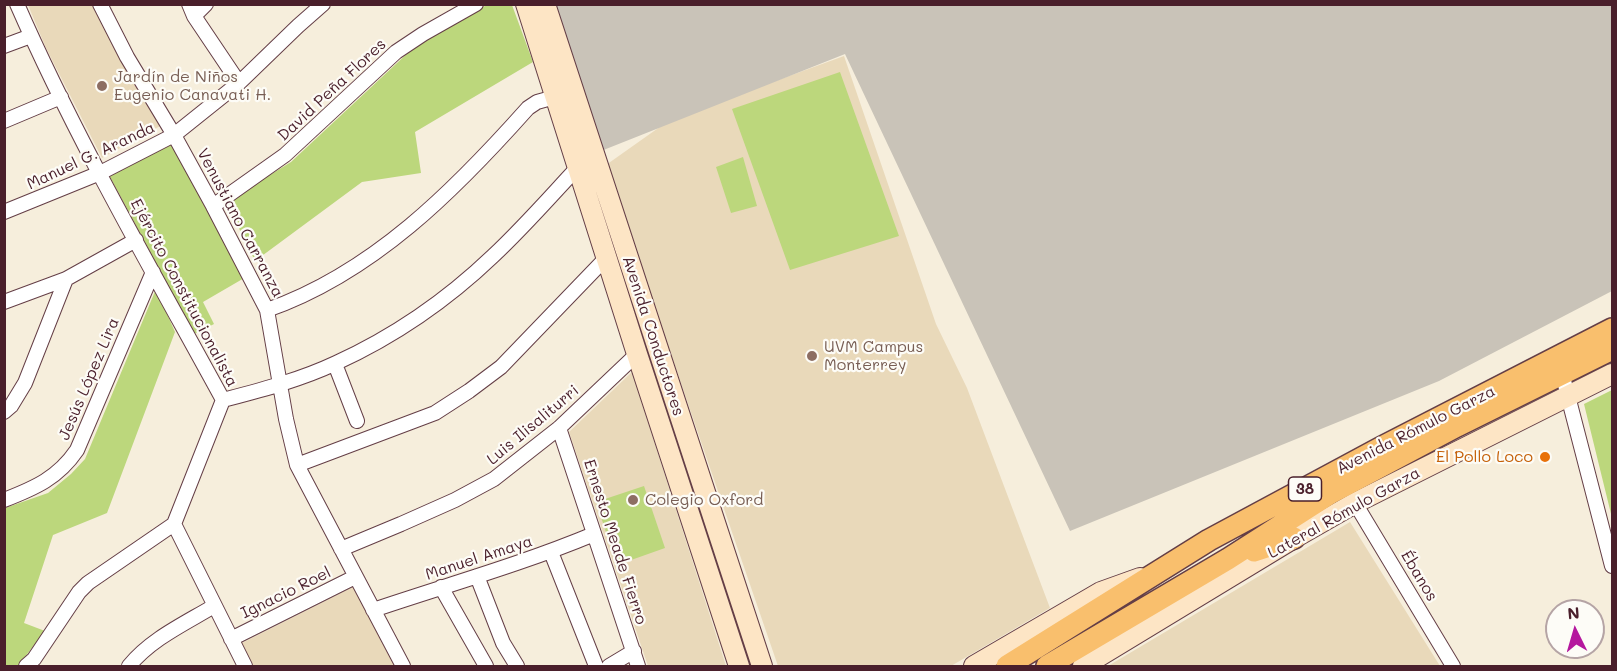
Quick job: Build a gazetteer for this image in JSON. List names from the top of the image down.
{
  "streets": {
    "main road": [
      "Avenida Conductores",
      "Avenida Rómulo Garza",
      "38",
      "Lateral Rómulo Garza"
    ],
    "street": [
      "David Peña Flores",
      "Manuel G. Aranda",
      "Venustiano Carranza",
      "Ejército Constitucionalista",
      "Jesús López Lira",
      "Luis Ilisaliturri",
      "Ernesto Meade Fierro",
      "Manuel Amaya",
      "Ébanos",
      "Ignacio Roel"
    ]
  },
  "crossings": [
    ["David Peña Flores", "Venustiano Carranza"],
    ["Manuel G. Aranda", "Venustiano Carranza"],
    ["Manuel G. Aranda", "Ejército Constitucionalista"],
    ["Venustiano Carranza", "Luis Ilisaliturri"],
    ["Venustiano Carranza", "Manuel Amaya"],
    ["Venustiano Carranza", "Ignacio Roel"],
    ["Ejército Constitucionalista", "Jesús López Lira"],
    ["Avenida Conductores", "Luis Ilisaliturri"],
    ["Luis Ilisaliturri", "Ernesto Meade Fierro"],
    ["Lateral Rómulo Garza", "Ébanos"],
    ["Ernesto Meade Fierro", "Manuel Amaya"]
  ],
  "places": [
    "Jardín de Niños Eugenio Canavati H.",
    "UVM Campus Monterrey",
    "El Pollo Loco",
    "Colegio Oxford"
  ],
  "north": "top"
}
